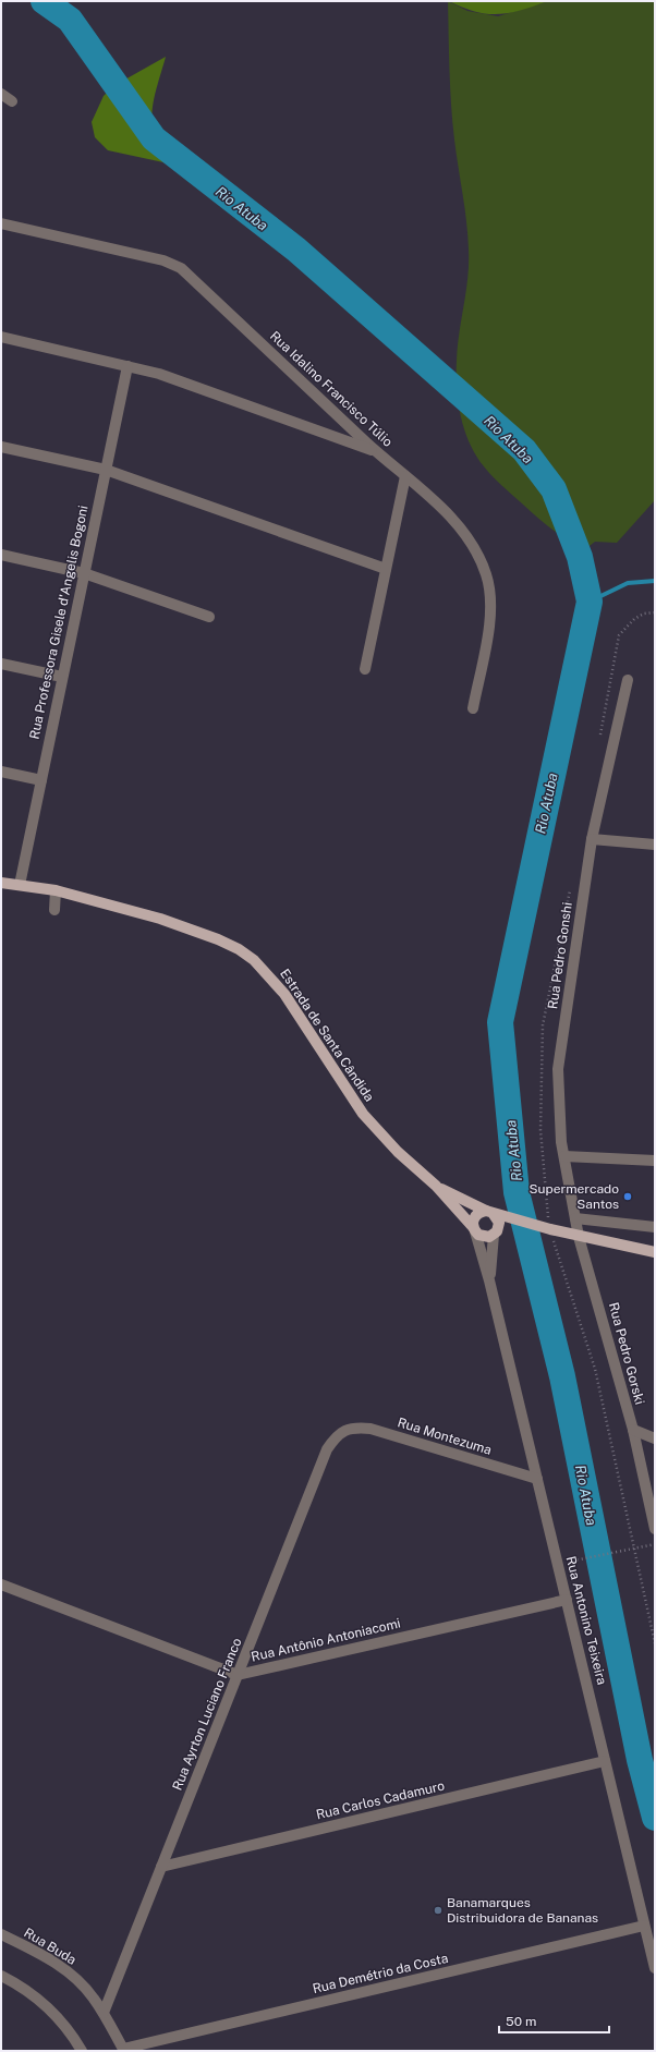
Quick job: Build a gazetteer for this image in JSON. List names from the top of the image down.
{
  "streets": {
    "main road": ["Estrada de Santa Cândida"],
    "street": [
      "Rua Idalino Francisco Túlio",
      "Rua Professora Gisele d'Angelis Bogoni",
      "Rua Pedro Gonshi",
      "Rua Pedro Gorski",
      "Rua Montezuma",
      "Rua Antonino Teixeira",
      "Rua Antônio Antoniacomi",
      "Rua Ayrton Luciano Franco",
      "Rua Carlos Cadamuro",
      "Rua Buda",
      "Rua Demétrio da Costa"
    ]
  },
  "crossings": [
    ["Rua Professora Gisele d'Angelis Bogoni", "Estrada de Santa Cândida"],
    ["Rua Pedro Gonshi", "Estrada de Santa Cândida"],
    ["Rua Pedro Gonshi", "Rua Pedro Gorski"],
    ["Estrada de Santa Cândida", "Rua Pedro Gorski"],
    ["Estrada de Santa Cândida", "Rua Antonino Teixeira"],
    ["Rua Montezuma", "Rua Antonino Teixeira"],
    ["Rua Montezuma", "Rua Ayrton Luciano Franco"],
    ["Rua Antonino Teixeira", "Rua Antônio Antoniacomi"],
    ["Rua Antonino Teixeira", "Rua Carlos Cadamuro"],
    ["Rua Antonino Teixeira", "Rua Demétrio da Costa"],
    ["Rua Antônio Antoniacomi", "Rua Ayrton Luciano Franco"],
    ["Rua Ayrton Luciano Franco", "Rua Carlos Cadamuro"],
    ["Rua Ayrton Luciano Franco", "Rua Buda"],
    ["Rua Buda", "Rua Demétrio da Costa"]
  ],
  "water": ["Rio Atuba"],
  "places": ["Supermercado Santos", "Banamarques Distribuidora de Bananas"],
  "scale_bar": "50 m"
}
